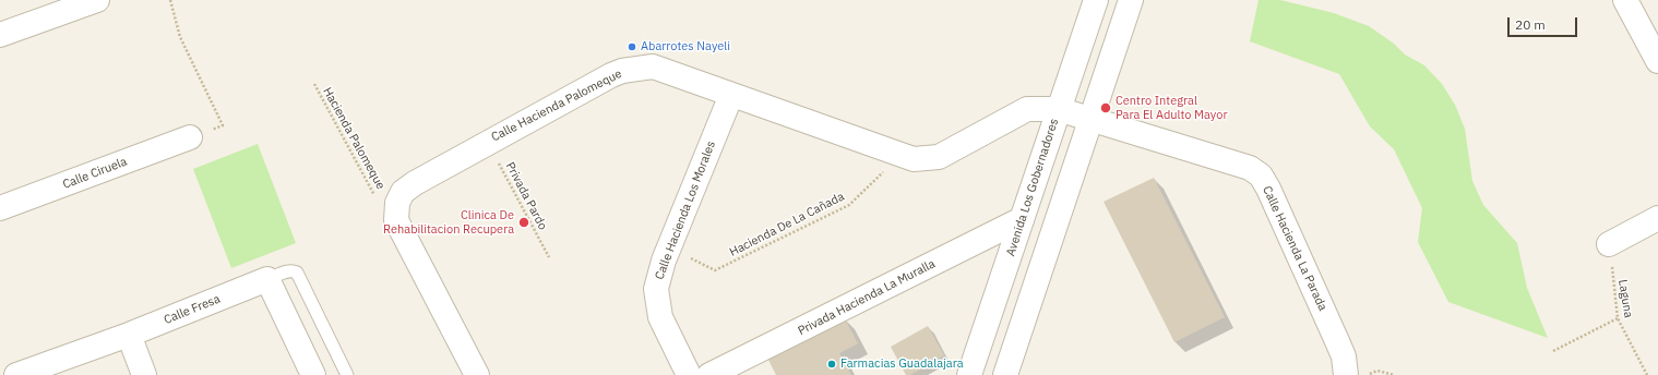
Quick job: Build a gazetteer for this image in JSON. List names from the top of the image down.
{
  "streets": {
    "street": [
      "Calle Hacienda Palomeque",
      "Calle Ciruela",
      "Avenida Los Gobernadores",
      "Calle Hacienda Los Morales",
      "Calle Hacienda La Parada",
      "Privada Hacienda La Muralla",
      "Calle Fresa"
    ],
    "path": [
      "Hacienda Palomeque",
      "Privada Pardo",
      "Hacienda De La Cañada",
      "Laguna"
    ]
  },
  "crossings": [
    ["Calle Hacienda Palomeque", "Hacienda Palomeque"],
    ["Calle Hacienda Palomeque", "Avenida Los Gobernadores"],
    ["Calle Hacienda Palomeque", "Privada Pardo"],
    ["Calle Hacienda Palomeque", "Calle Hacienda Los Morales"],
    ["Calle Hacienda Palomeque", "Hacienda De La Cañada"],
    ["Calle Hacienda Palomeque", "Calle Hacienda La Parada"],
    ["Avenida Los Gobernadores", "Calle Hacienda La Parada"],
    ["Avenida Los Gobernadores", "Privada Hacienda La Muralla"],
    ["Calle Hacienda Los Morales", "Hacienda De La Cañada"]
  ],
  "places": [
    "Abarrotes Nayeli",
    "Centro Integral Para El Adulto Mayor",
    "Clinica De Rehabilitacion Recupera",
    "Farmacias Guadalajara"
  ],
  "scale_bar": "20 m"
}
